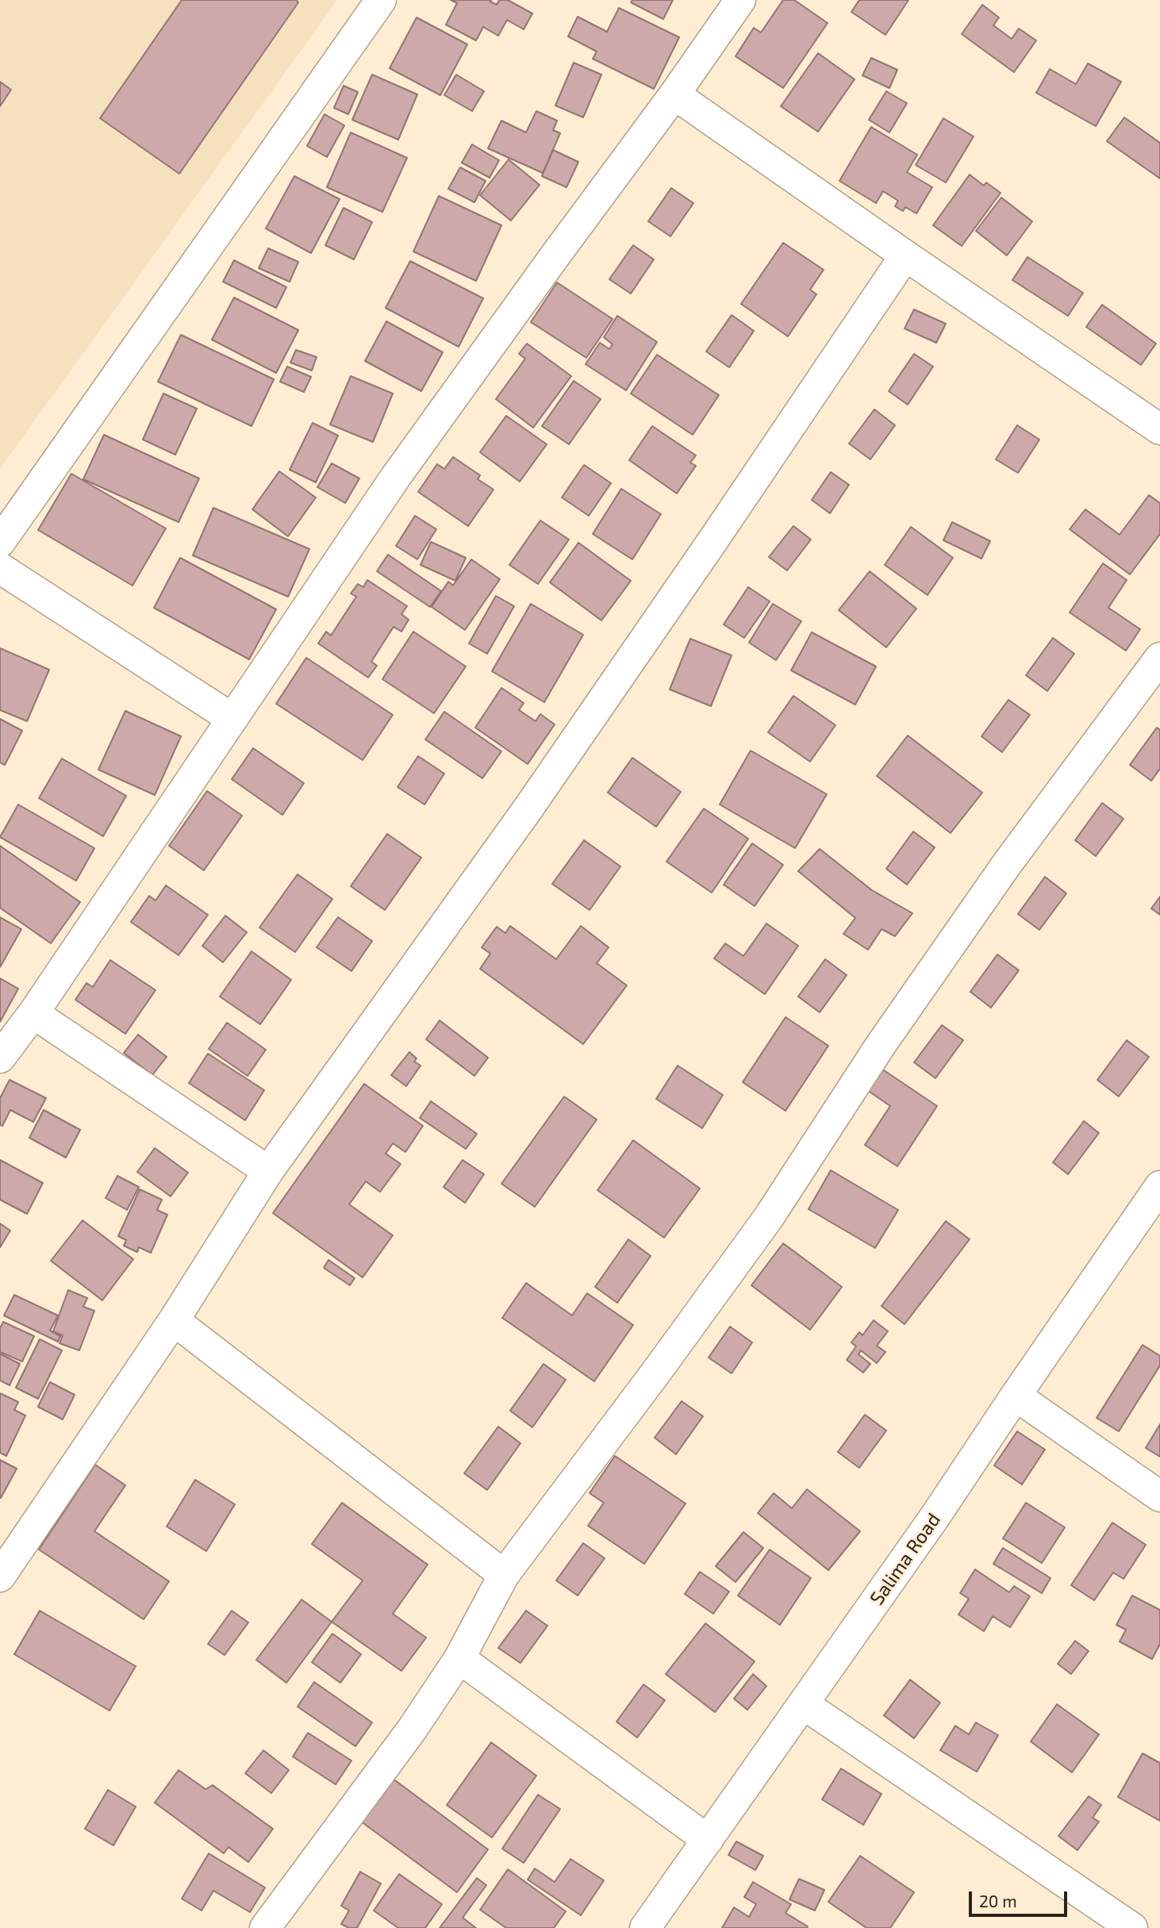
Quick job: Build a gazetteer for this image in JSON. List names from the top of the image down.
{
  "streets": {
    "street": ["Salima Road"]
  },
  "scale_bar": "20 m"
}
